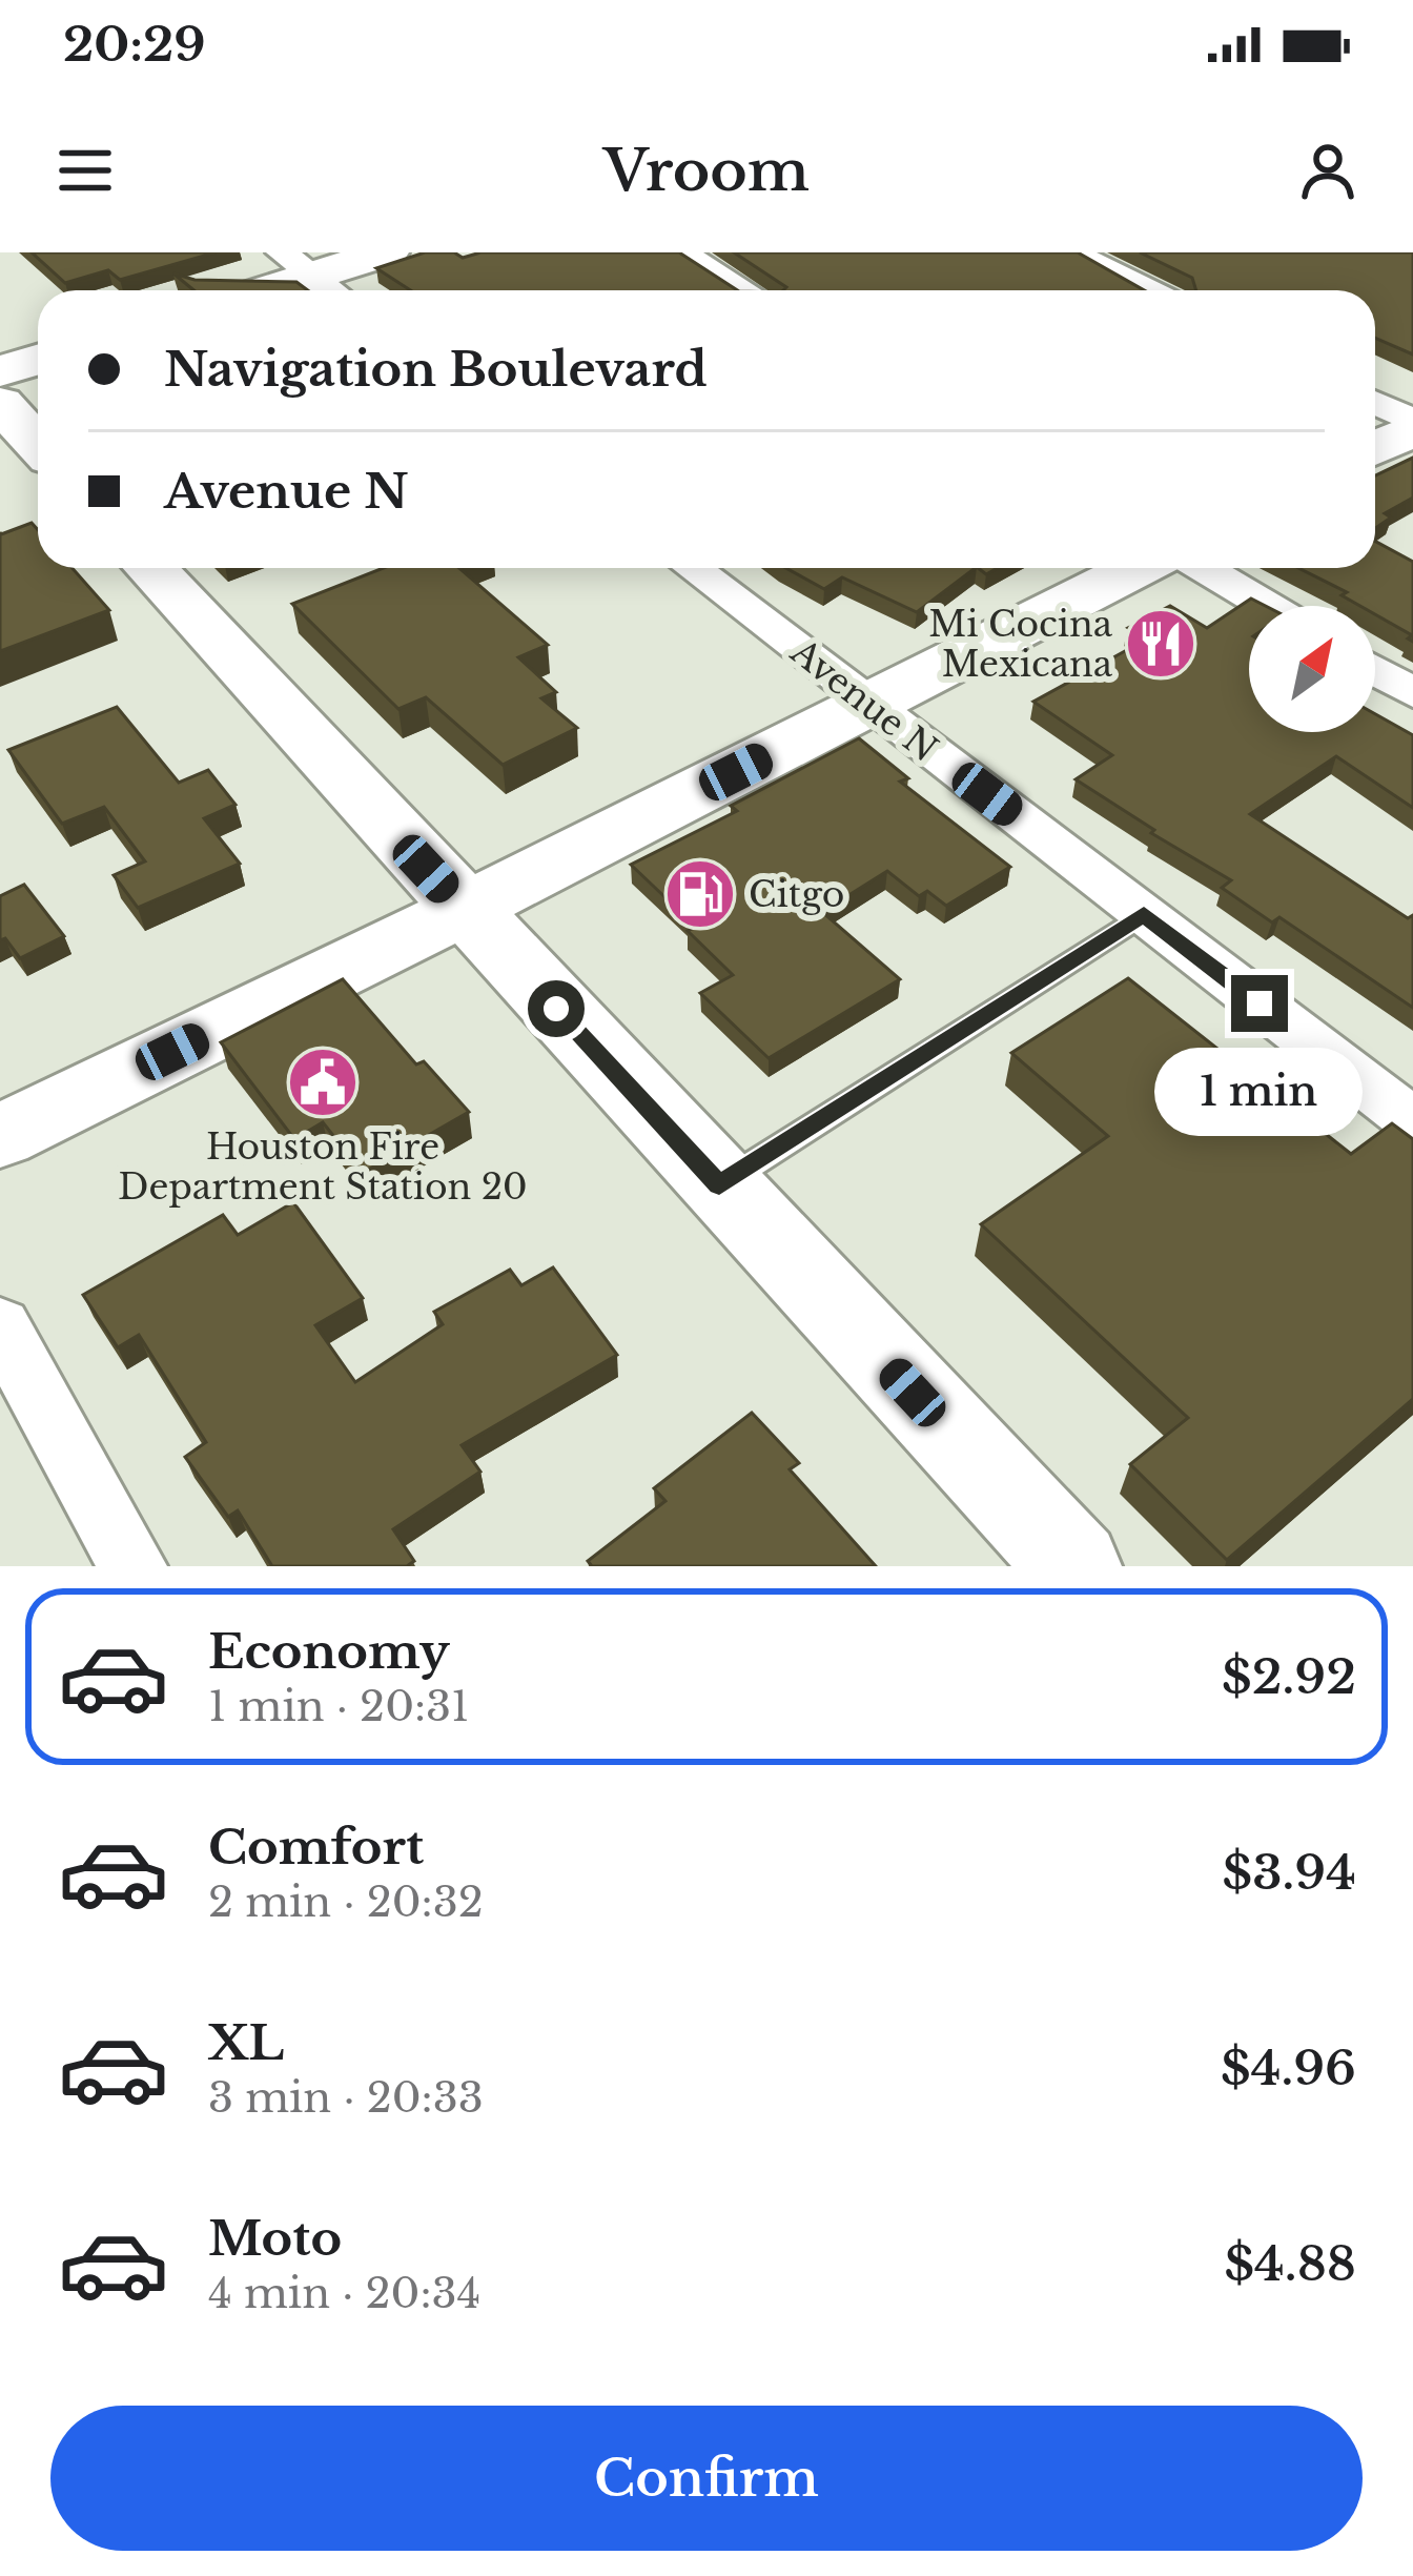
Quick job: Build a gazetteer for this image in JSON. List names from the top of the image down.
{
  "streets": {
    "street": ["Avenue N"]
  },
  "places": {
    "restaurant": ["Mi Cocina Mexicana"],
    "fuel station": ["Citgo"],
    "public building": ["Houston Fire Department Station 20"]
  },
  "north": "top right",
  "page": {
    "status": "20:29",
    "header": "Vroom",
    "banner": ["Navigation Boulevard", "Avenue N"],
    "bubble": "1 min",
    "list": [
      {
        "name": "Economy",
        "note": "1 min · 20:31",
        "value": "$2.92"
      },
      {
        "name": "Comfort",
        "note": "2 min · 20:32",
        "value": "$3.94"
      },
      {
        "name": "XL",
        "note": "3 min · 20:33",
        "value": "$4.96"
      },
      {
        "name": "Moto",
        "note": "4 min · 20:34",
        "value": "$4.88"
      }
    ],
    "buttons": "Confirm"
  }
}
